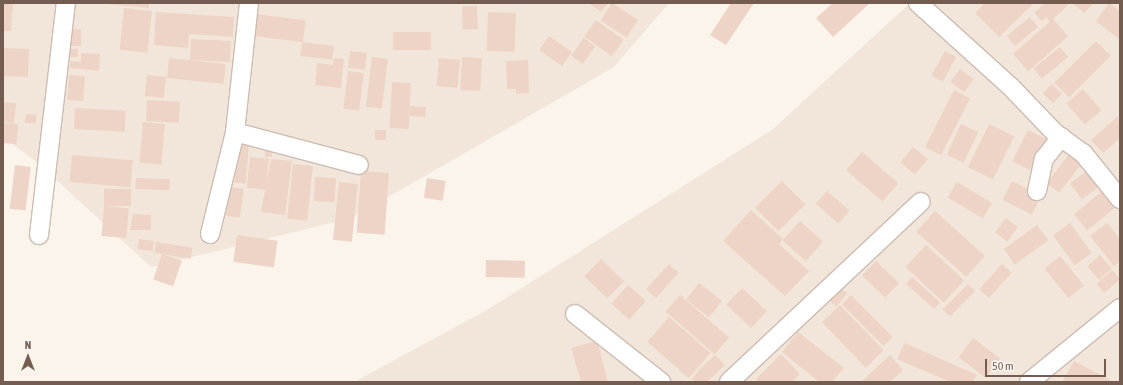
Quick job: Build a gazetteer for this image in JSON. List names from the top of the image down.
{
  "scale_bar": "50 m",
  "north": "top"
}
